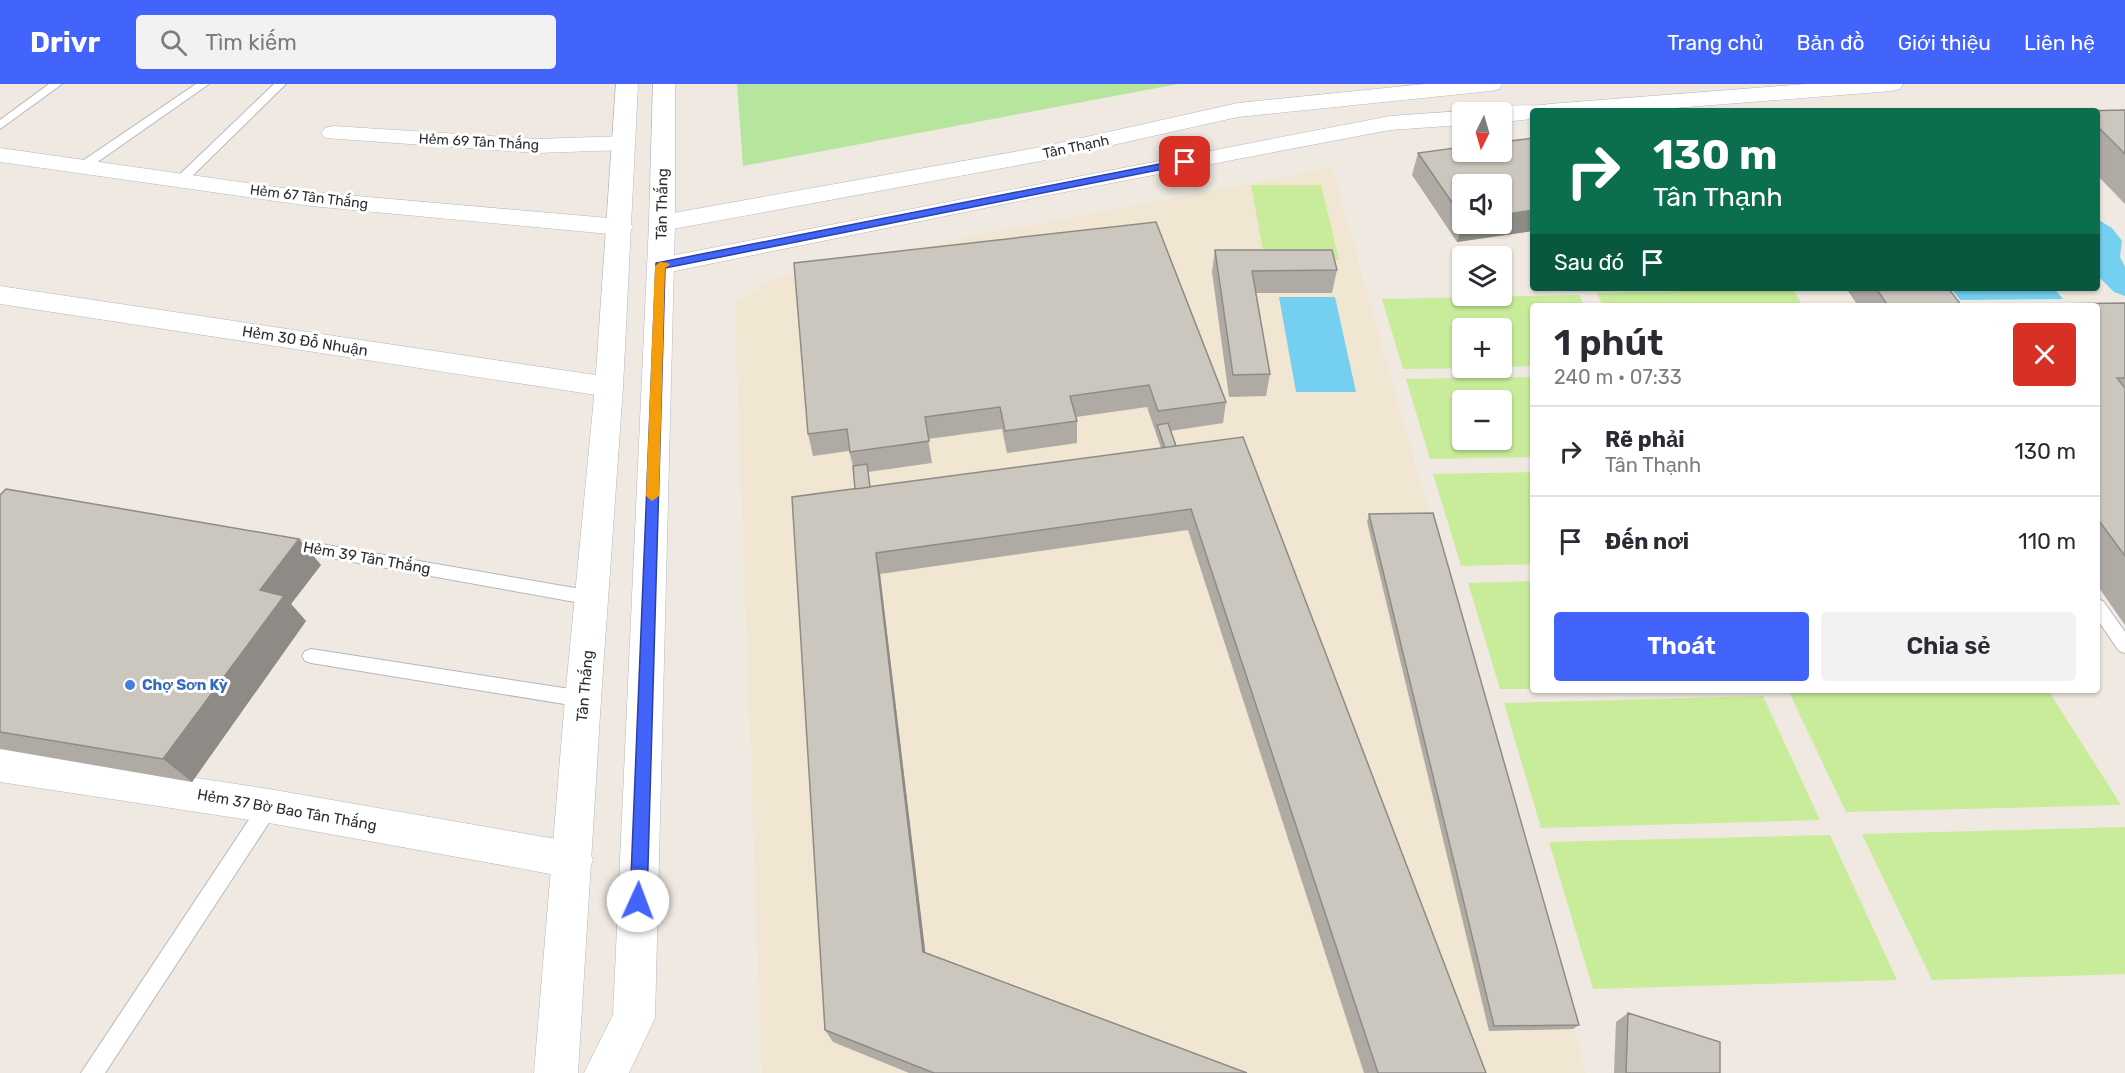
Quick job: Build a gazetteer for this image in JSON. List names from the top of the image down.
{
  "streets": {
    "street": [
      "Hẻm 69 Tân Thắng",
      "Tân Thạnh",
      "Hẻm 67 Tân Thắng",
      "Tân Thắng",
      "Hẻm 30 Đỗ Nhuận",
      "Hẻm 37 Bờ Bao Tân Thắng"
    ],
    "lane": ["Hẻm 39 Tân Thắng"]
  },
  "crossings": [
    ["Hẻm 69 Tân Thắng", "Tân Thắng"],
    ["Tân Thạnh", "Hẻm 67 Tân Thắng"],
    ["Tân Thạnh", "Tân Thắng"],
    ["Hẻm 67 Tân Thắng", "Tân Thắng"],
    ["Tân Thắng", "Hẻm 30 Đỗ Nhuận"],
    ["Tân Thắng", "Hẻm 39 Tân Thắng"],
    ["Tân Thắng", "Hẻm 37 Bờ Bao Tân Thắng"]
  ],
  "places": ["Chợ Sơn Kỳ"],
  "north": "bottom",
  "page": {
    "header": "Drivr",
    "search": "Tìm kiếm",
    "nav": [
      "Trang chủ",
      "Bản đồ",
      "Giới thiệu",
      "Liên hệ"
    ],
    "map_buttons": ["+", "−"],
    "turn": ["130 m", "Tân Thạnh"],
    "then": "Sau đó",
    "heading": ["1 phút", "240 m · 07:33"],
    "list": [
      {
        "name": "Rẽ phải",
        "note": "Tân Thạnh",
        "value": "130 m"
      },
      {
        "name": "Đến nơi",
        "value": "110 m"
      }
    ],
    "buttons": ["Thoát", "Chia sẻ"]
  }
}
